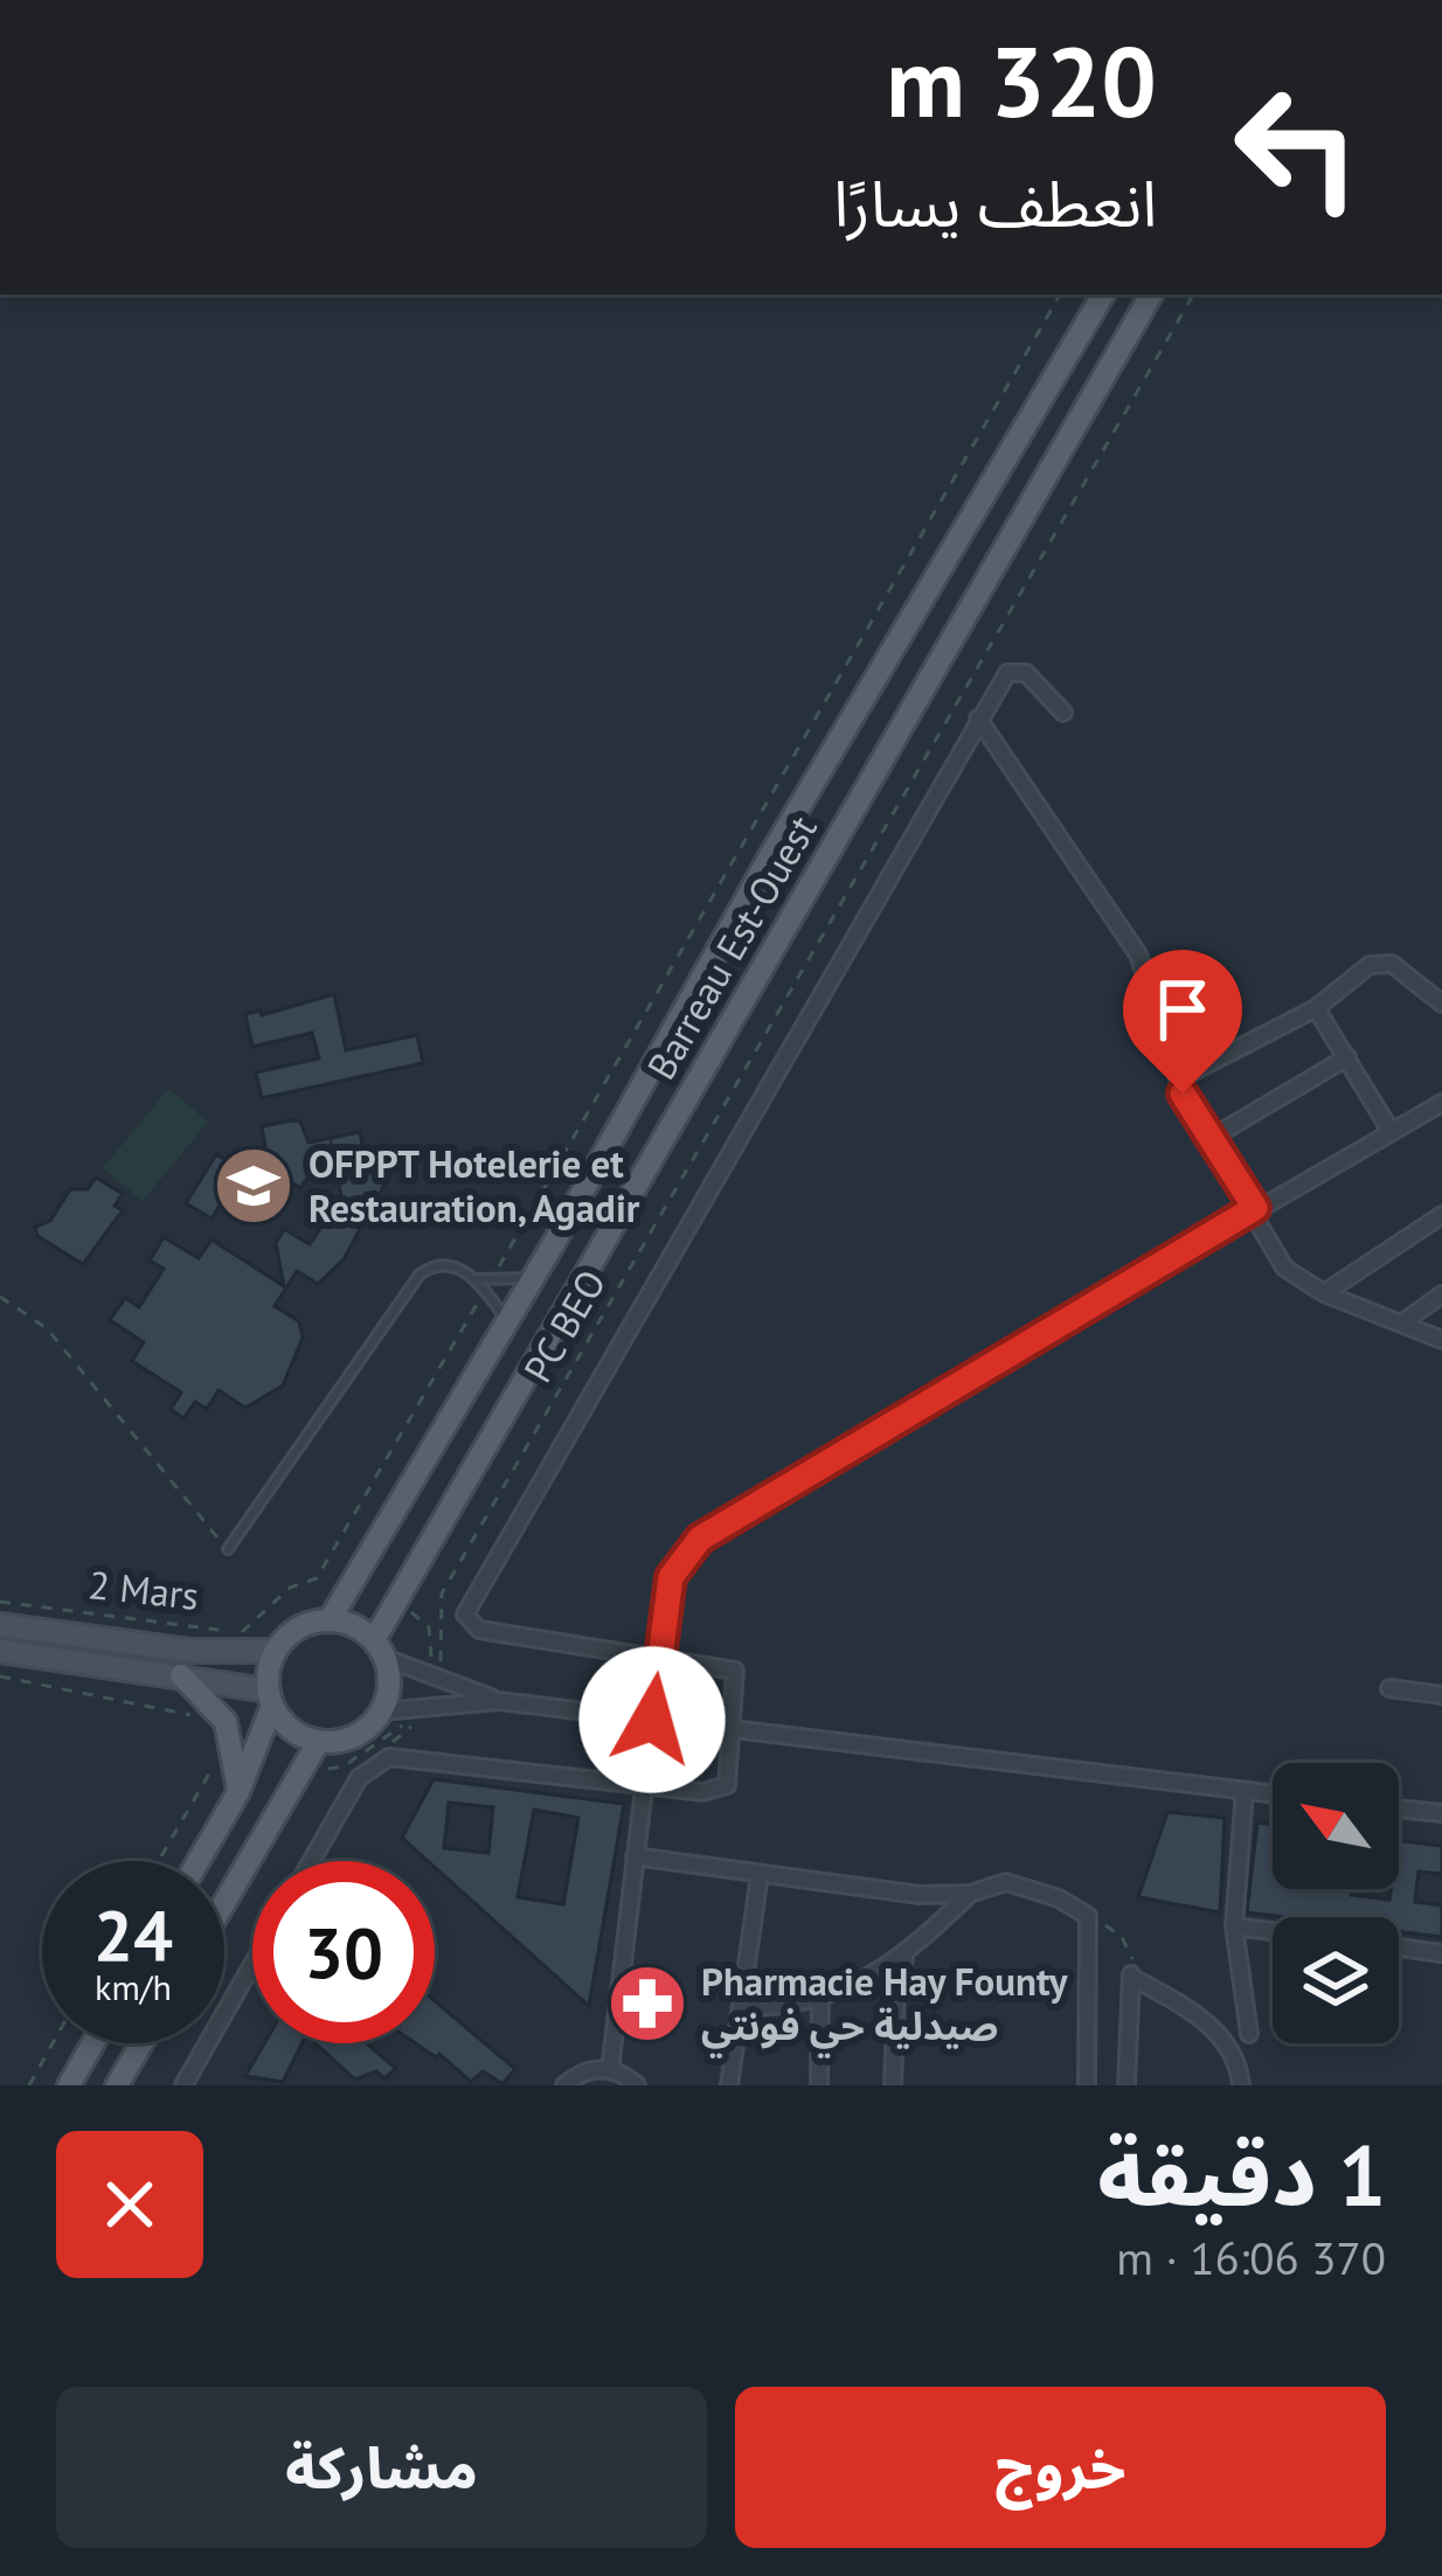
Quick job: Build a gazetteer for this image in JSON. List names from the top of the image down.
{
  "streets": {
    "main road": ["Barreau Est-Ouest"],
    "path": ["PC BEO", "2 Mars"]
  },
  "crossings": [
    ["Barreau Est-Ouest", "2 Mars"]
  ],
  "places": {
    "school or university": ["OFPPT Hotelerie et Restauration, Agadir"],
    "pharmacy": ["Pharmacie Hay Founty صيدلية حي فونتي"]
  },
  "north": "top left",
  "page": {
    "turn": ["320 m", "انعطف يسارًا"],
    "speed": "24 km/h",
    "limit": "30",
    "heading": ["1 دقيقة", "370 m · 16:06"],
    "buttons": ["خروج", "مشاركة"]
  }
}
